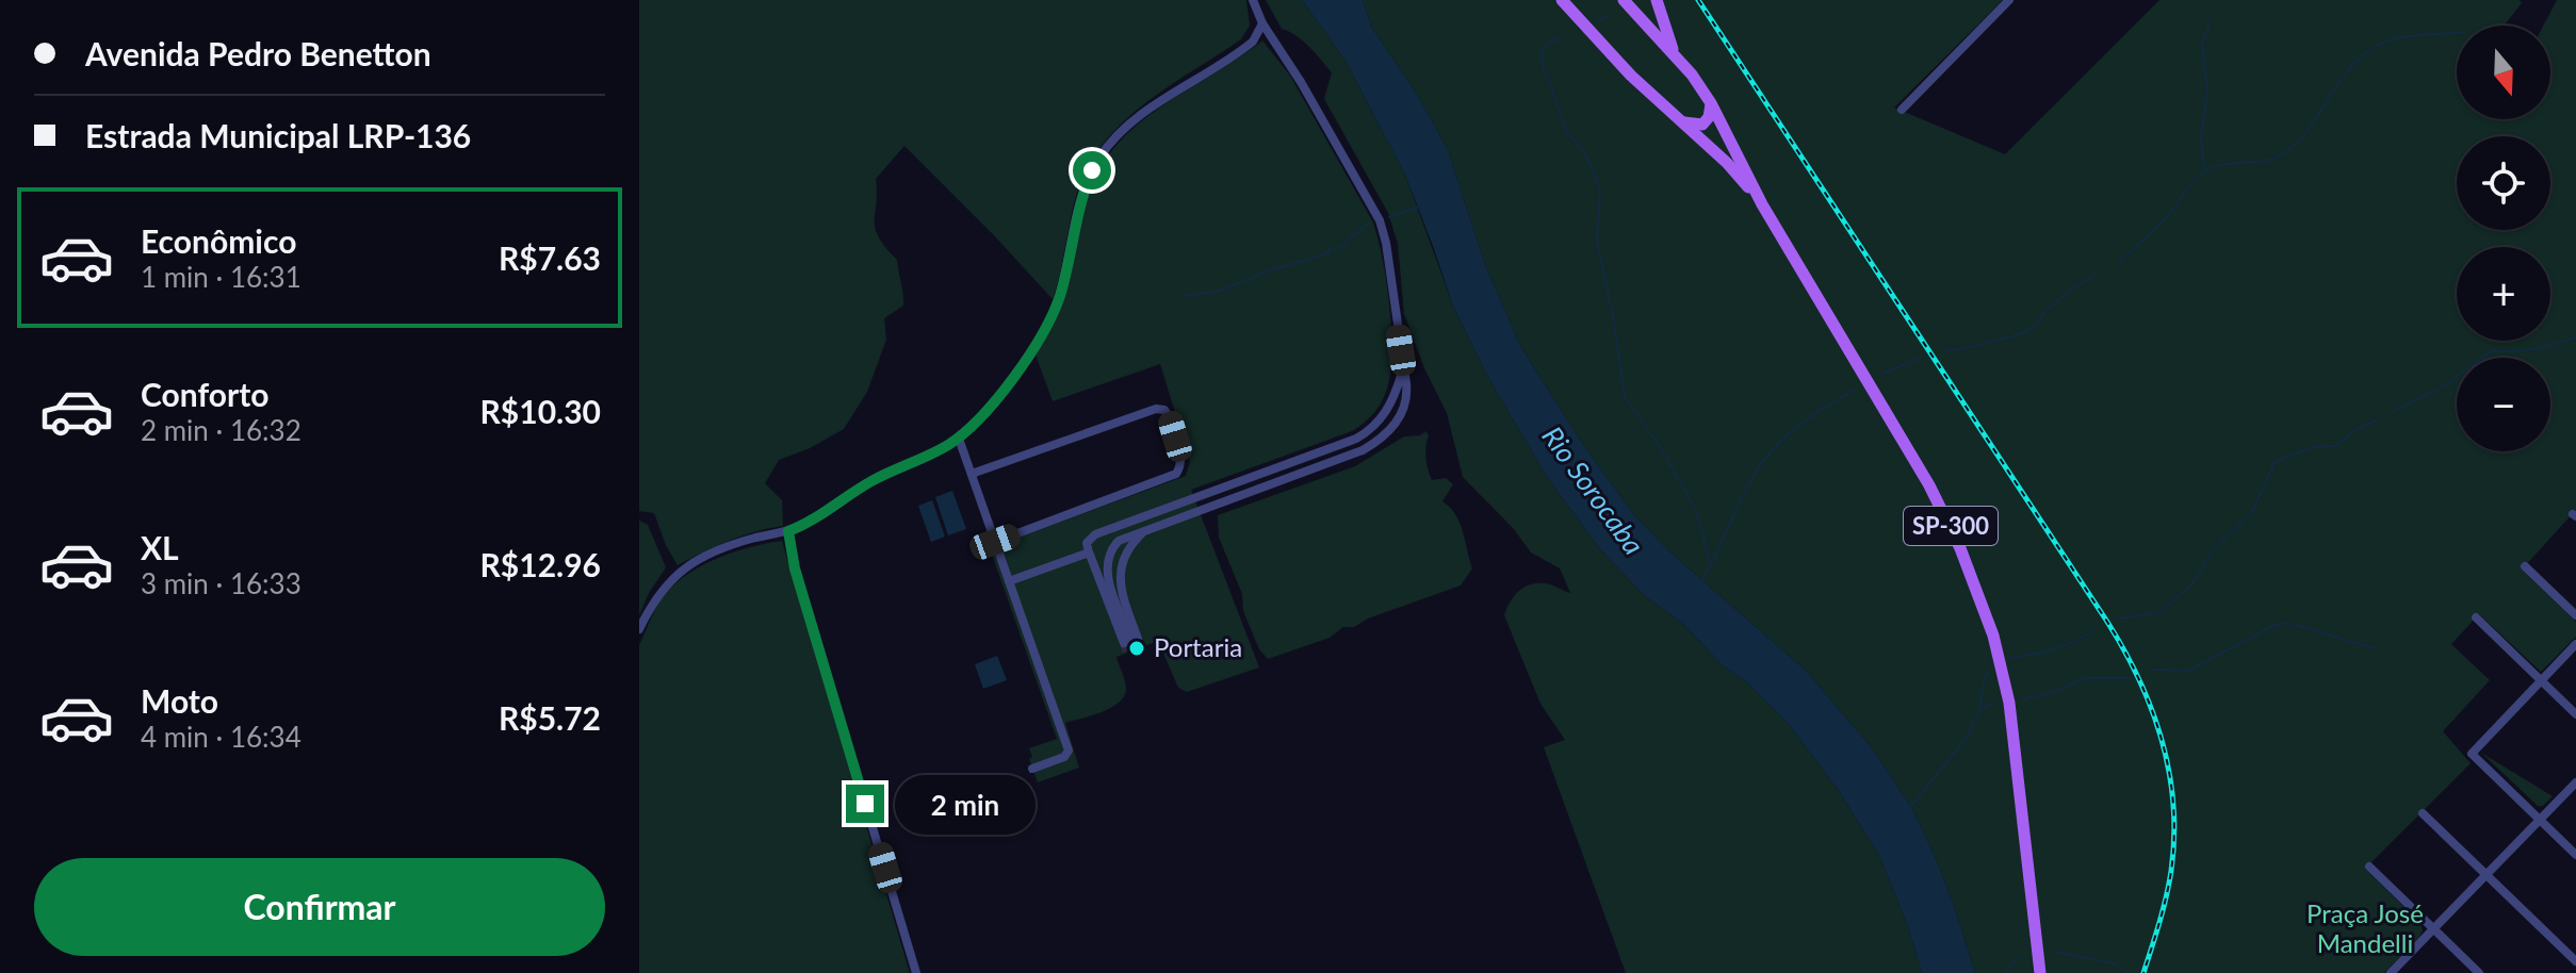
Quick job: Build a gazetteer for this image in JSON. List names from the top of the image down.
{
  "streets": {
    "main road": ["SP-300"]
  },
  "water": ["Rio Sorocaba"],
  "parks": ["Praça José Mandelli"],
  "places": ["Portaria"],
  "north": "bottom",
  "page": {
    "banner": ["Avenida Pedro Benetton", "Estrada Municipal LRP-136"],
    "map_buttons": ["+", "−"],
    "list": [
      {
        "name": "Econômico",
        "note": "1 min · 16:31",
        "value": "R$7.63"
      },
      {
        "name": "Conforto",
        "note": "2 min · 16:32",
        "value": "R$10.30"
      },
      {
        "name": "XL",
        "note": "3 min · 16:33",
        "value": "R$12.96"
      },
      {
        "name": "Moto",
        "note": "4 min · 16:34",
        "value": "R$5.72"
      }
    ],
    "bubble": "2 min",
    "buttons": "Confirmar"
  }
}
